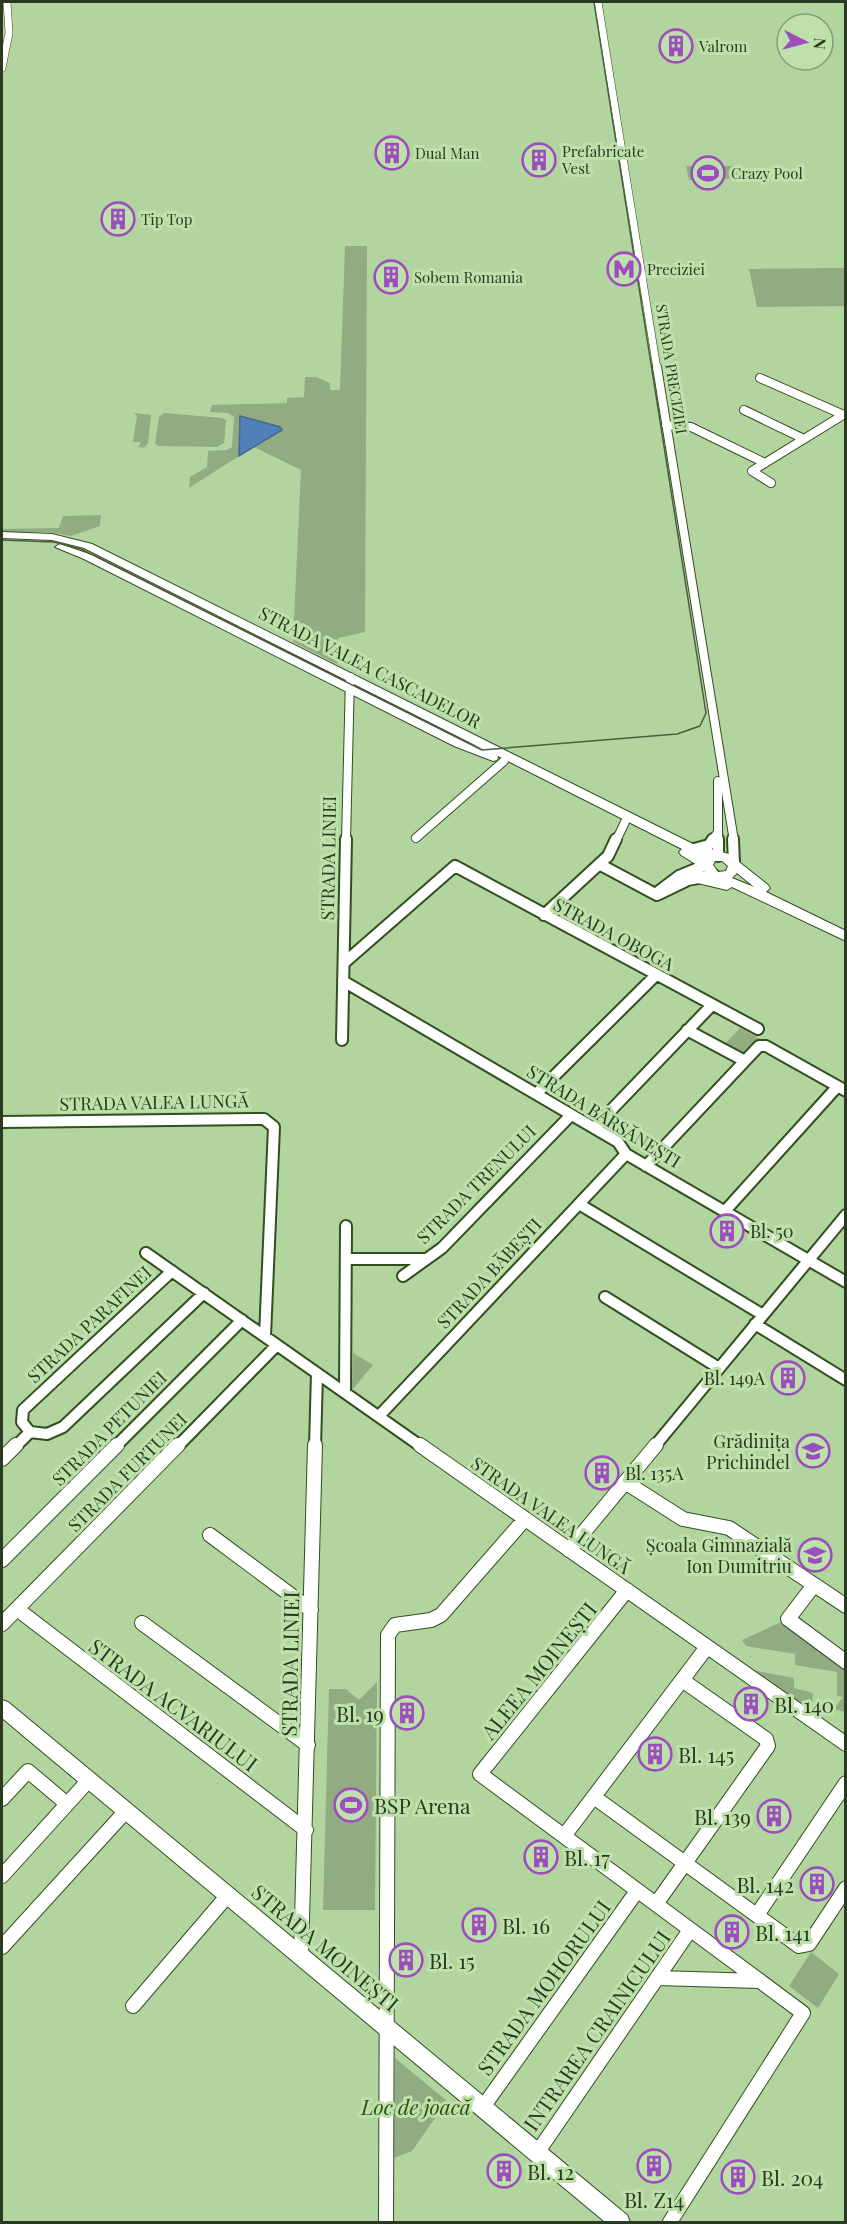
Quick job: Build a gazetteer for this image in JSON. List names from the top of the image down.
{
  "streets": {
    "main road": ["STRADA VALEA CASCADELOR", "STRADA MOINEȘTI"],
    "street": [
      "STRADA PRECIZIEI",
      "STRADA LINIEI",
      "STRADA OBOGA",
      "STRADA VALEA LUNGĂ",
      "STRADA BÂRSĂNEȘTI",
      "STRADA TRENULUI",
      "STRADA BĂBEȘTI",
      "STRADA PARAFINEI",
      "STRADA PETUNIEI",
      "STRADA FURTUNEI",
      "ALEEA MOINEȘTI",
      "STRADA ACVARIULUI",
      "STRADA MOHORULUI",
      "INTRAREA CRAINICULUI"
    ]
  },
  "crossings": [
    ["STRADA PRECIZIEI", "STRADA VALEA CASCADELOR"],
    ["STRADA VALEA CASCADELOR", "STRADA LINIEI"],
    ["STRADA LINIEI", "STRADA OBOGA"],
    ["STRADA LINIEI", "STRADA VALEA LUNGĂ"],
    ["STRADA LINIEI", "STRADA BÂRSĂNEȘTI"],
    ["STRADA LINIEI", "STRADA ACVARIULUI"],
    ["STRADA LINIEI", "STRADA MOINEȘTI"],
    ["STRADA VALEA LUNGĂ", "STRADA BĂBEȘTI"],
    ["STRADA VALEA LUNGĂ", "STRADA PARAFINEI"],
    ["STRADA VALEA LUNGĂ", "STRADA PETUNIEI"],
    ["STRADA VALEA LUNGĂ", "STRADA FURTUNEI"],
    ["STRADA VALEA LUNGĂ", "ALEEA MOINEȘTI"],
    ["STRADA BÂRSĂNEȘTI", "STRADA TRENULUI"],
    ["STRADA BÂRSĂNEȘTI", "STRADA BĂBEȘTI"],
    ["STRADA FURTUNEI", "STRADA ACVARIULUI"],
    ["STRADA MOINEȘTI", "STRADA MOHORULUI"],
    ["STRADA MOINEȘTI", "INTRAREA CRAINICULUI"]
  ],
  "parks": ["Loc de joacă"],
  "places": {
    "building": [
      "Valrom",
      "Dual Man",
      "Prefabricate Vest",
      "Tip Top",
      "Sobem Romania",
      "Bl. 50",
      "Bl. 149A",
      "Bl. 135A",
      "Bl. 140",
      "Bl. 19",
      "Bl. 145",
      "Bl. 139",
      "Bl. 17",
      "Bl. 142",
      "Bl. 16",
      "Bl. 141",
      "Bl. 15",
      "Bl. Z14",
      "Bl. 12",
      "Bl. 204"
    ],
    "sports": ["Crazy Pool", "BSP Arena"],
    "metro station": ["Preciziei"],
    "school or university": ["Grădinița Prichindel", "Școala Gimnazială Ion Dumitriu"]
  },
  "north": "right"
}
